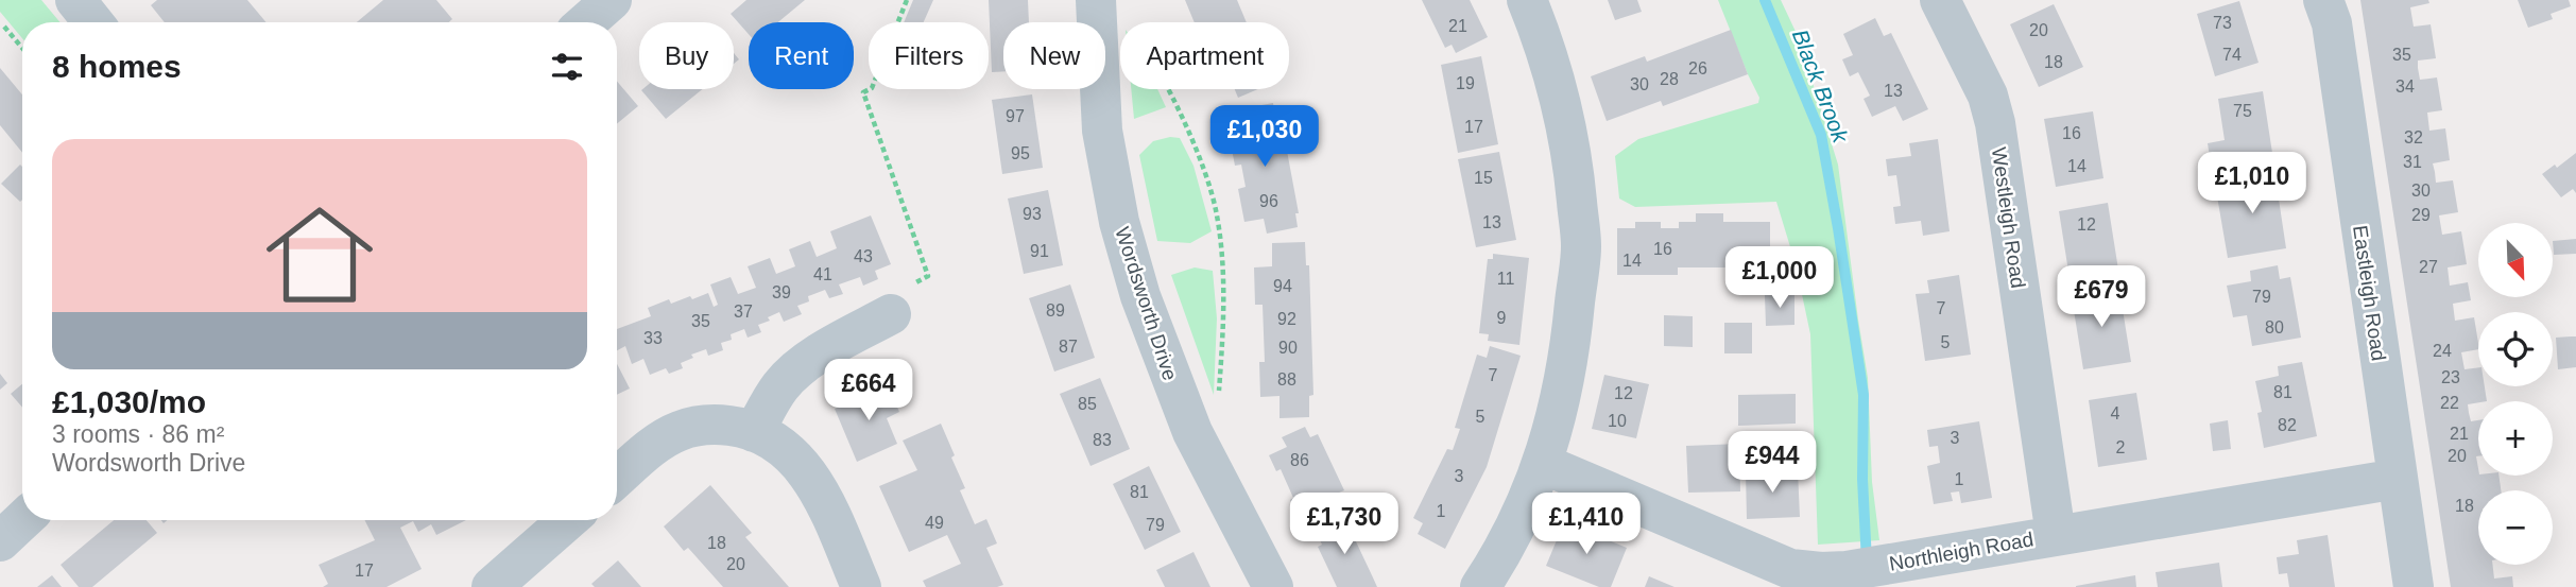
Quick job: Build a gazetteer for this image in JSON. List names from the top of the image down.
{
  "streets": {
    "street": [
      "Westleigh Road",
      "Eastleigh Road",
      "Wordsworth Drive",
      "Northleigh Road"
    ]
  },
  "crossings": [
    ["Westleigh Road", "Northleigh Road"],
    ["Eastleigh Road", "Northleigh Road"]
  ],
  "water": ["Black Brook"],
  "house_numbers": [
    "73",
    "21",
    "20",
    "74",
    "35",
    "18",
    "26",
    "28",
    "19",
    "30",
    "34",
    "13",
    "75",
    "97",
    "17",
    "16",
    "32",
    "95",
    "31",
    "14",
    "15",
    "30",
    "96",
    "93",
    "29",
    "13",
    "12",
    "16",
    "91",
    "43",
    "14",
    "27",
    "41",
    "11",
    "94",
    "39",
    "79",
    "7",
    "89",
    "37",
    "9",
    "92",
    "35",
    "80",
    "33",
    "5",
    "87",
    "90",
    "24",
    "7",
    "23",
    "88",
    "81",
    "12",
    "22",
    "85",
    "4",
    "5",
    "10",
    "82",
    "21",
    "3",
    "83",
    "2",
    "20",
    "86",
    "3",
    "1",
    "81",
    "18",
    "1",
    "49",
    "79",
    "18",
    "20",
    "17"
  ],
  "north": "bottom right",
  "page": {
    "chip": [
      "Buy",
      "Rent",
      "Filters",
      "New",
      "Apartment"
    ],
    "heading": "8 homes",
    "price": [
      "£1,030",
      "£1,010",
      "£1,000",
      "£679",
      "£664",
      "£944",
      "£1,730",
      "£1,410"
    ],
    "list": [
      {
        "name": "£1,030/mo",
        "note": "3 rooms · 86 m² · Wordsworth Drive"
      }
    ],
    "map_buttons": ["+", "−"]
  }
}
